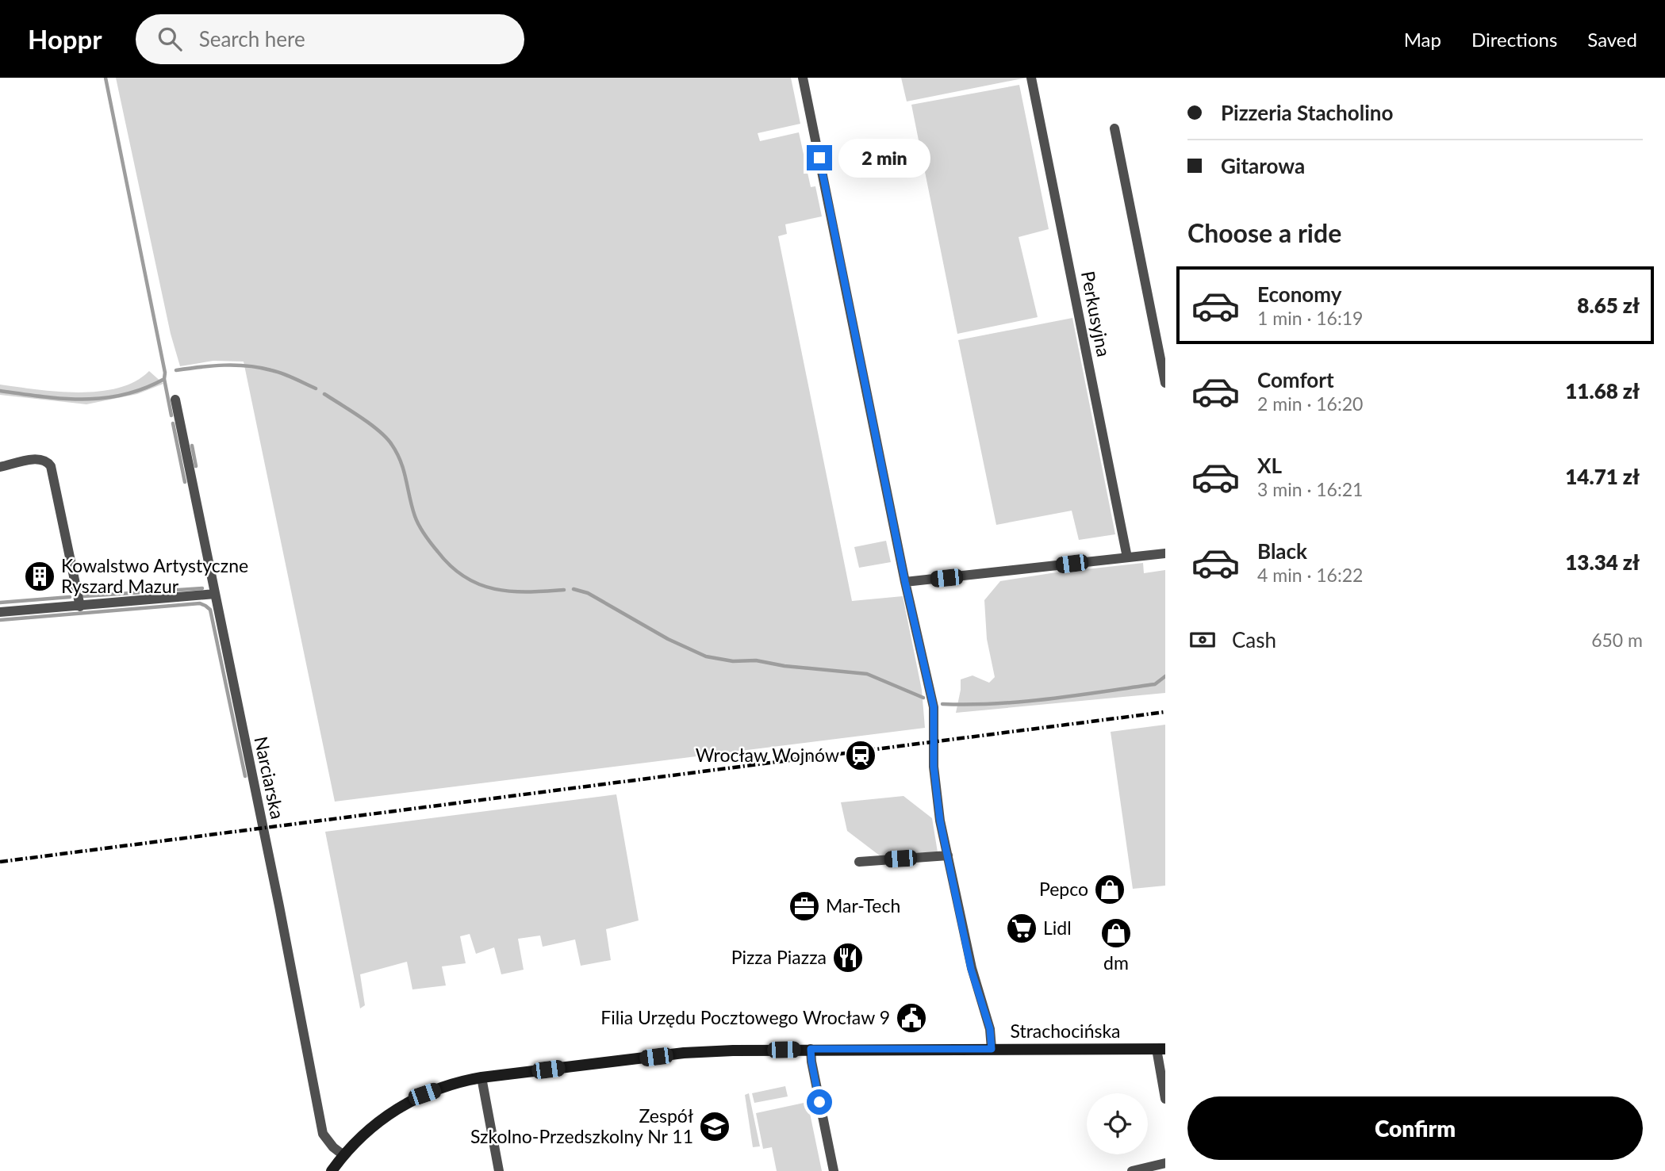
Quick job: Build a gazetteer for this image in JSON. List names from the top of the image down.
{
  "streets": {
    "main road": ["Strachocińska"],
    "street": ["Perkusyjna", "Narciarska"]
  },
  "crossings": [
    ["Narciarska", "Strachocińska"]
  ],
  "places": {
    "building": ["Kowalstwo Artystyczne Ryszard Mazur"],
    "station": ["Wrocław Wojnów"],
    "shop": ["Pepco", "dm"],
    "office": ["Mar-Tech"],
    "supermarket": ["Lidl"],
    "restaurant": ["Pizza Piazza"],
    "public building": ["Filia Urzędu Pocztowego Wrocław 9"],
    "school or university": ["Zespół Szkolno-Przedszkolny Nr 11"]
  },
  "page": {
    "header": "Hoppr",
    "search": "Search here",
    "nav": ["Map", "Directions", "Saved"],
    "banner": ["Pizzeria Stacholino", "Gitarowa"],
    "bubble": "2 min",
    "heading": "Choose a ride",
    "list": [
      {
        "name": "Economy",
        "note": "1 min · 16:19",
        "value": "8.65 zł"
      },
      {
        "name": "Comfort",
        "note": "2 min · 16:20",
        "value": "11.68 zł"
      },
      {
        "name": "XL",
        "note": "3 min · 16:21",
        "value": "14.71 zł"
      },
      {
        "name": "Black",
        "note": "4 min · 16:22",
        "value": "13.34 zł"
      }
    ],
    "pay": ["Cash", "650 m"],
    "buttons": "Confirm"
  }
}
